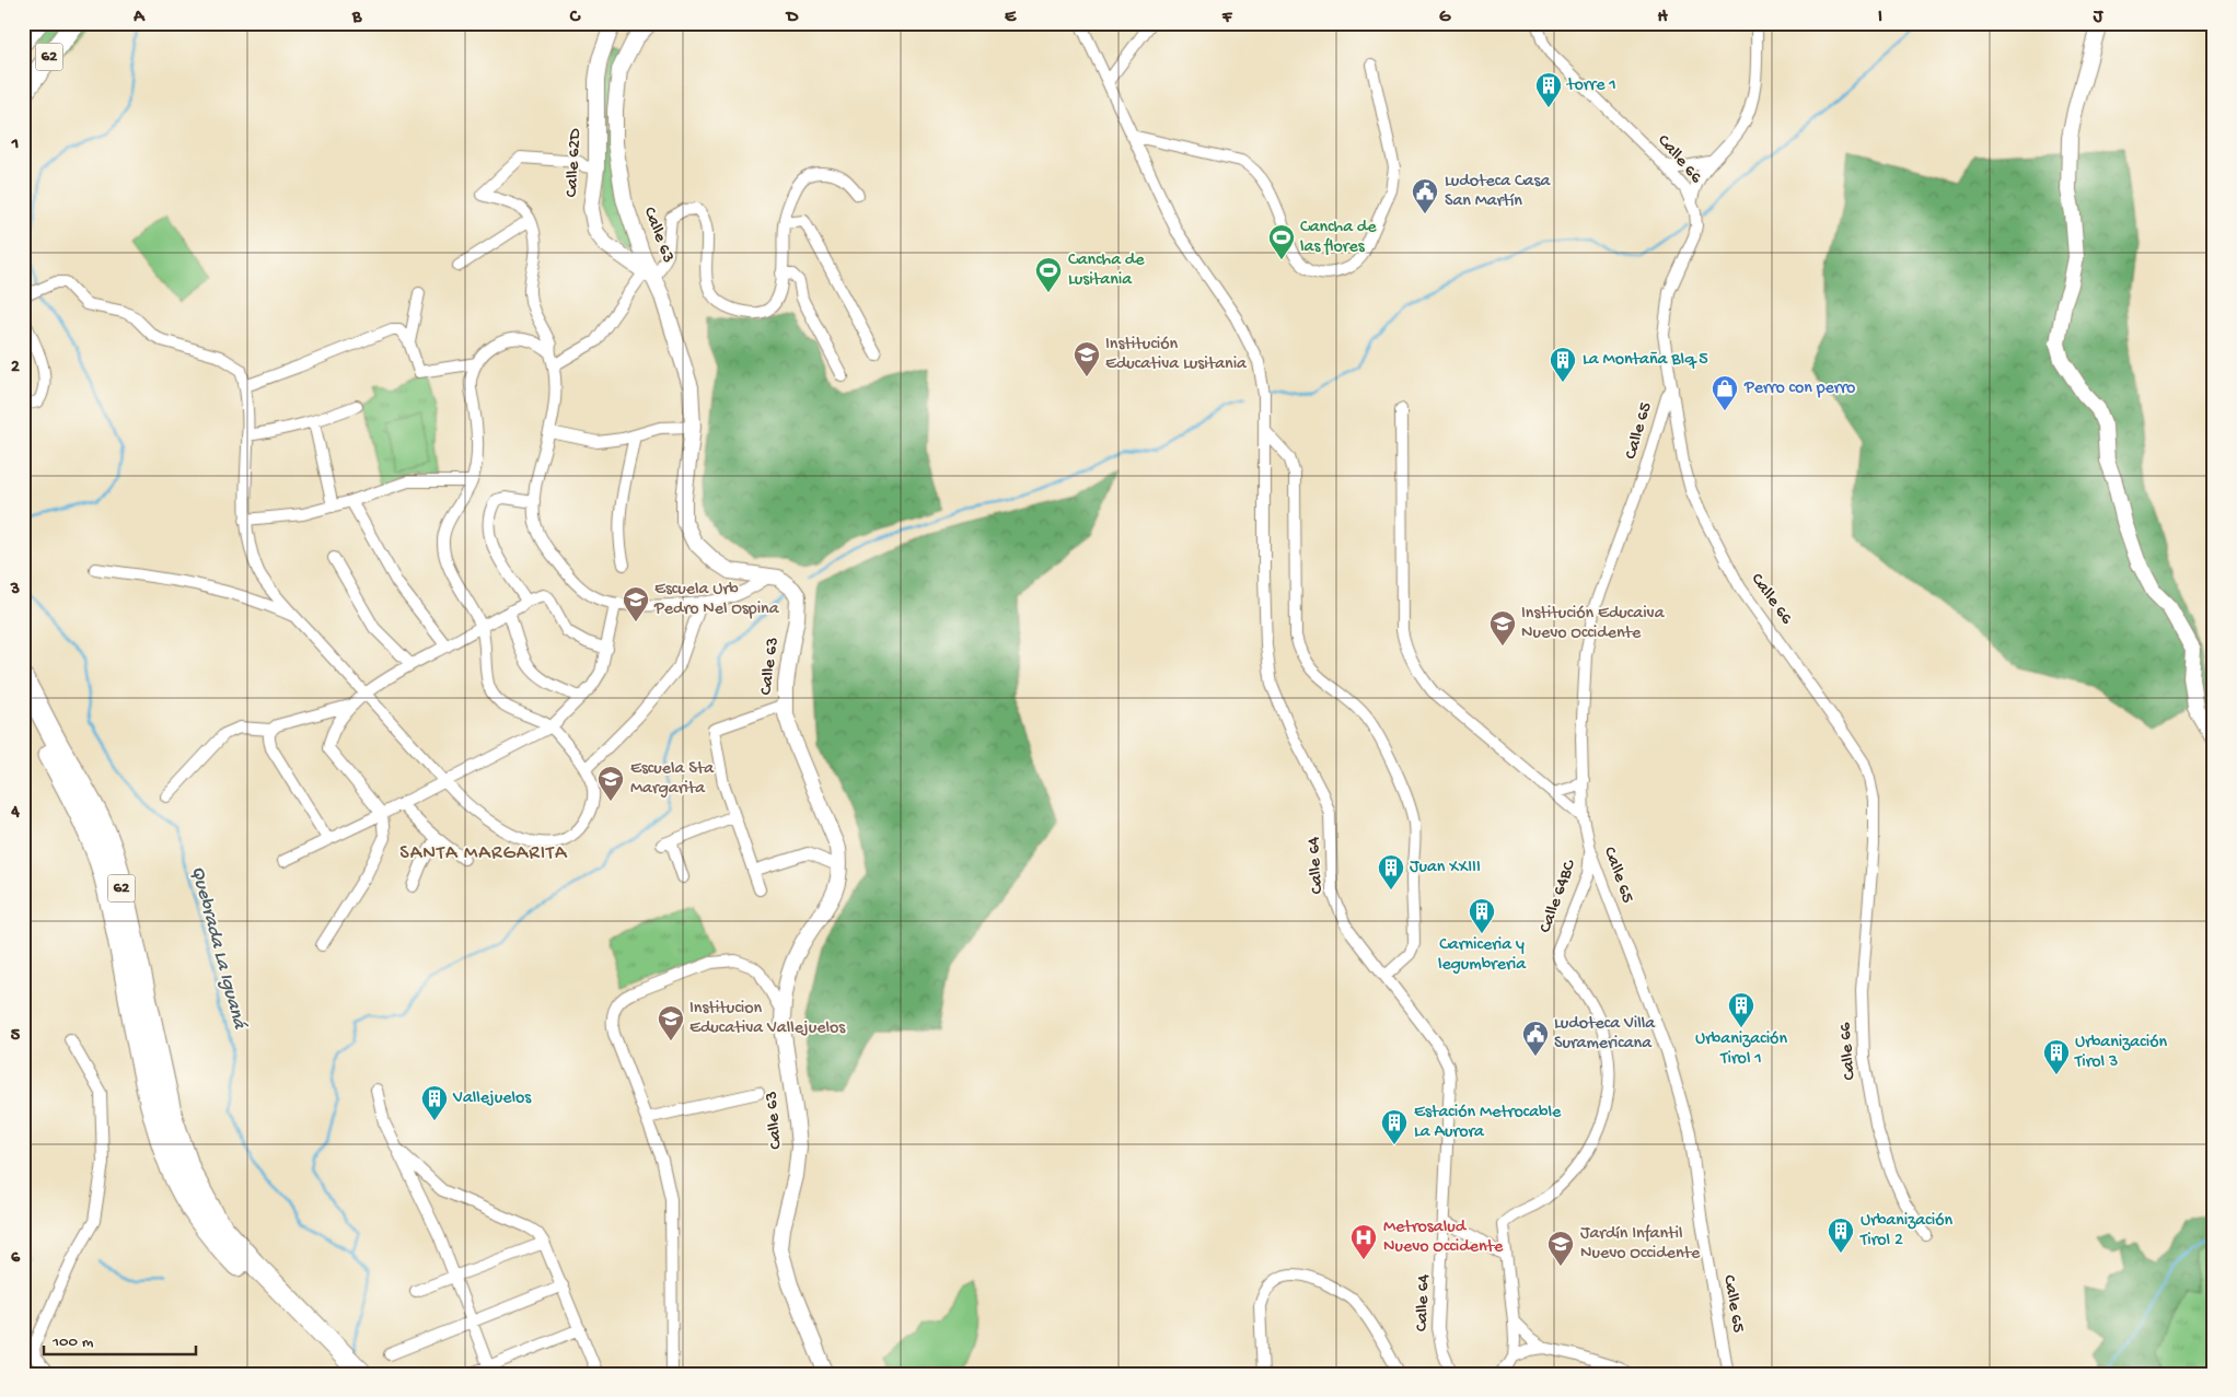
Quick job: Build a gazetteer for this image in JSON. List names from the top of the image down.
{
  "streets": {
    "highway": ["62"],
    "main road": ["Calle 62D", "Calle 63"],
    "street": [
      "Calle 66",
      "Calle 65",
      "Calle 64",
      "Calle 64BC"
    ]
  },
  "crossings": [
    ["Calle 66", "Calle 65"],
    ["Calle 62D", "Calle 63"],
    ["Calle 65", "Calle 64BC"]
  ],
  "districts": ["SANTA MARGARITA"],
  "water": ["Quebrada La Iguaná"],
  "places": {
    "building": [
      "torre 1",
      "La Montaña Blq 5",
      "Juan XXIII",
      "Carniceria y legumbreria",
      "Urbanización Tirol 1",
      "Urbanización Tirol 3",
      "Vallejuelos",
      "Estación Metrocable La Aurora",
      "Urbanización Tirol 2"
    ],
    "public building": ["Ludoteca Casa San Martín", "Ludoteca Villa Suramericana"],
    "sports": ["Cancha de las flores", "Cancha de Lusitania"],
    "school or university": [
      "Institución Educativa Lusitania",
      "Escuela Urb Pedro Nel Ospina",
      "Institución Educaiva Nuevo Occidente",
      "Escuela Sta Margarita",
      "Institucion Educativa Vallejuelos",
      "Jardín Infantil Nuevo Occidente"
    ],
    "shop": ["Perro con perro"],
    "hospital": ["Metrosalud Nuevo Occidente"]
  },
  "scale_bar": "100 m",
  "grid": {
    "columns": [
      "A",
      "B",
      "C",
      "D",
      "E",
      "F",
      "G",
      "H",
      "I",
      "J"
    ],
    "rows": [
      "1",
      "2",
      "3",
      "4",
      "5",
      "6"
    ]
  }
}
